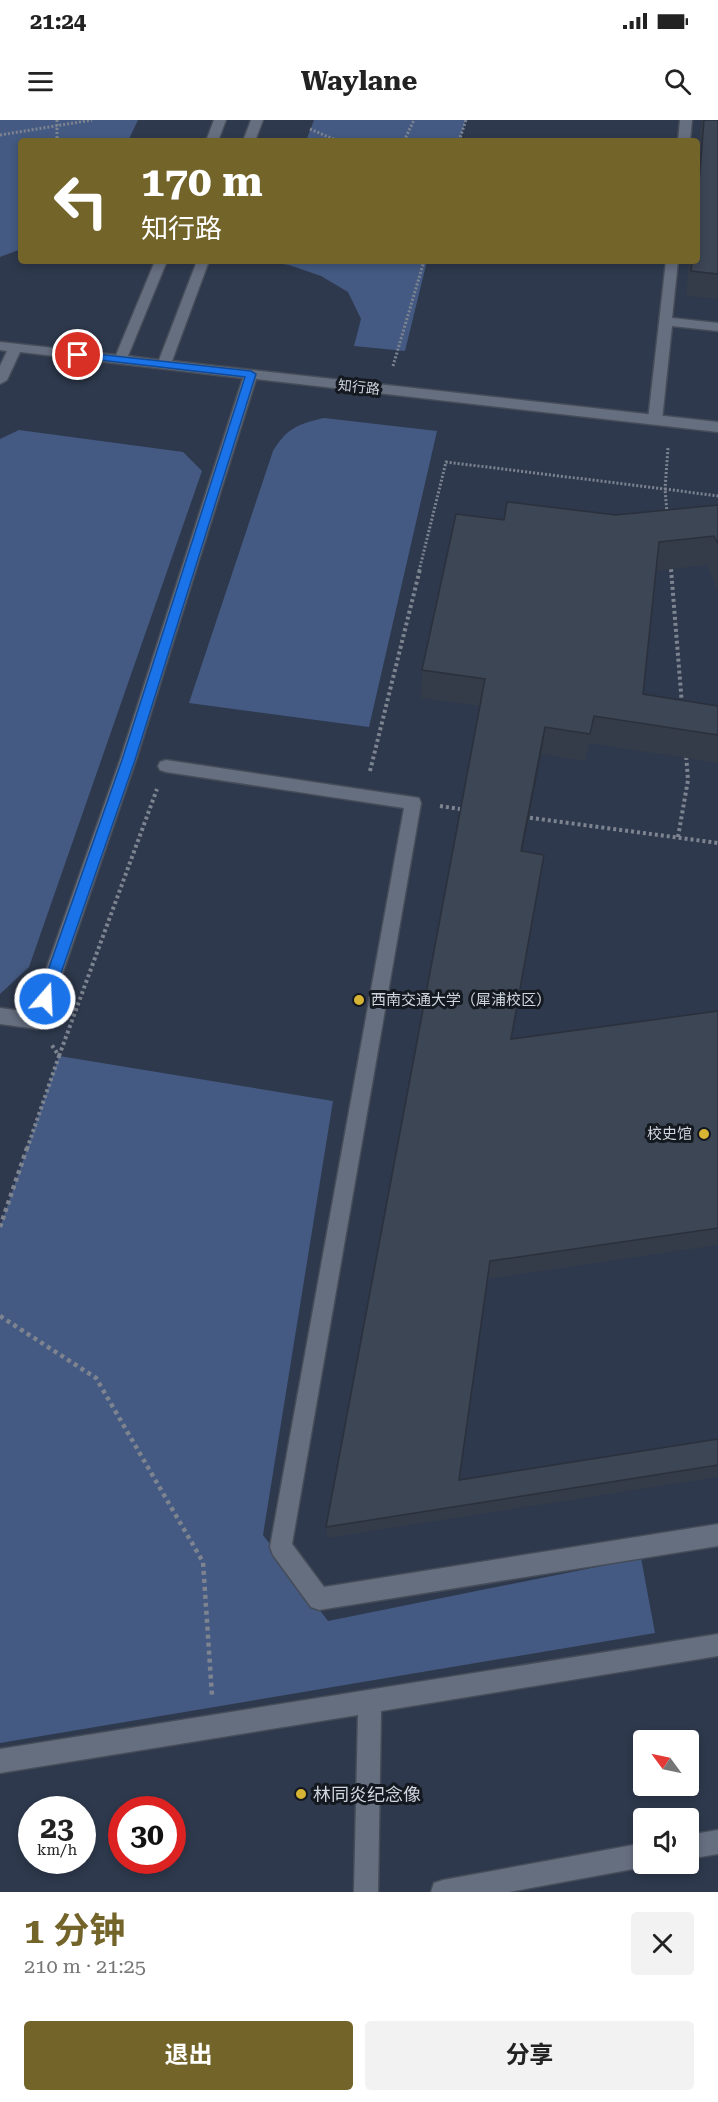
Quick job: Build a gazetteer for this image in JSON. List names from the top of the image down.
{
  "streets": {
    "street": ["知行路"]
  },
  "places": ["西南交通大学（犀浦校区）", "校史馆", "林同炎纪念像"],
  "north": "top left",
  "page": {
    "status": "21:24",
    "header": "Waylane",
    "turn": ["170 m", "知行路"],
    "speed": "23 km/h",
    "limit": "30",
    "heading": ["1 分钟", "210 m · 21:25"],
    "buttons": ["退出", "分享"]
  }
}
